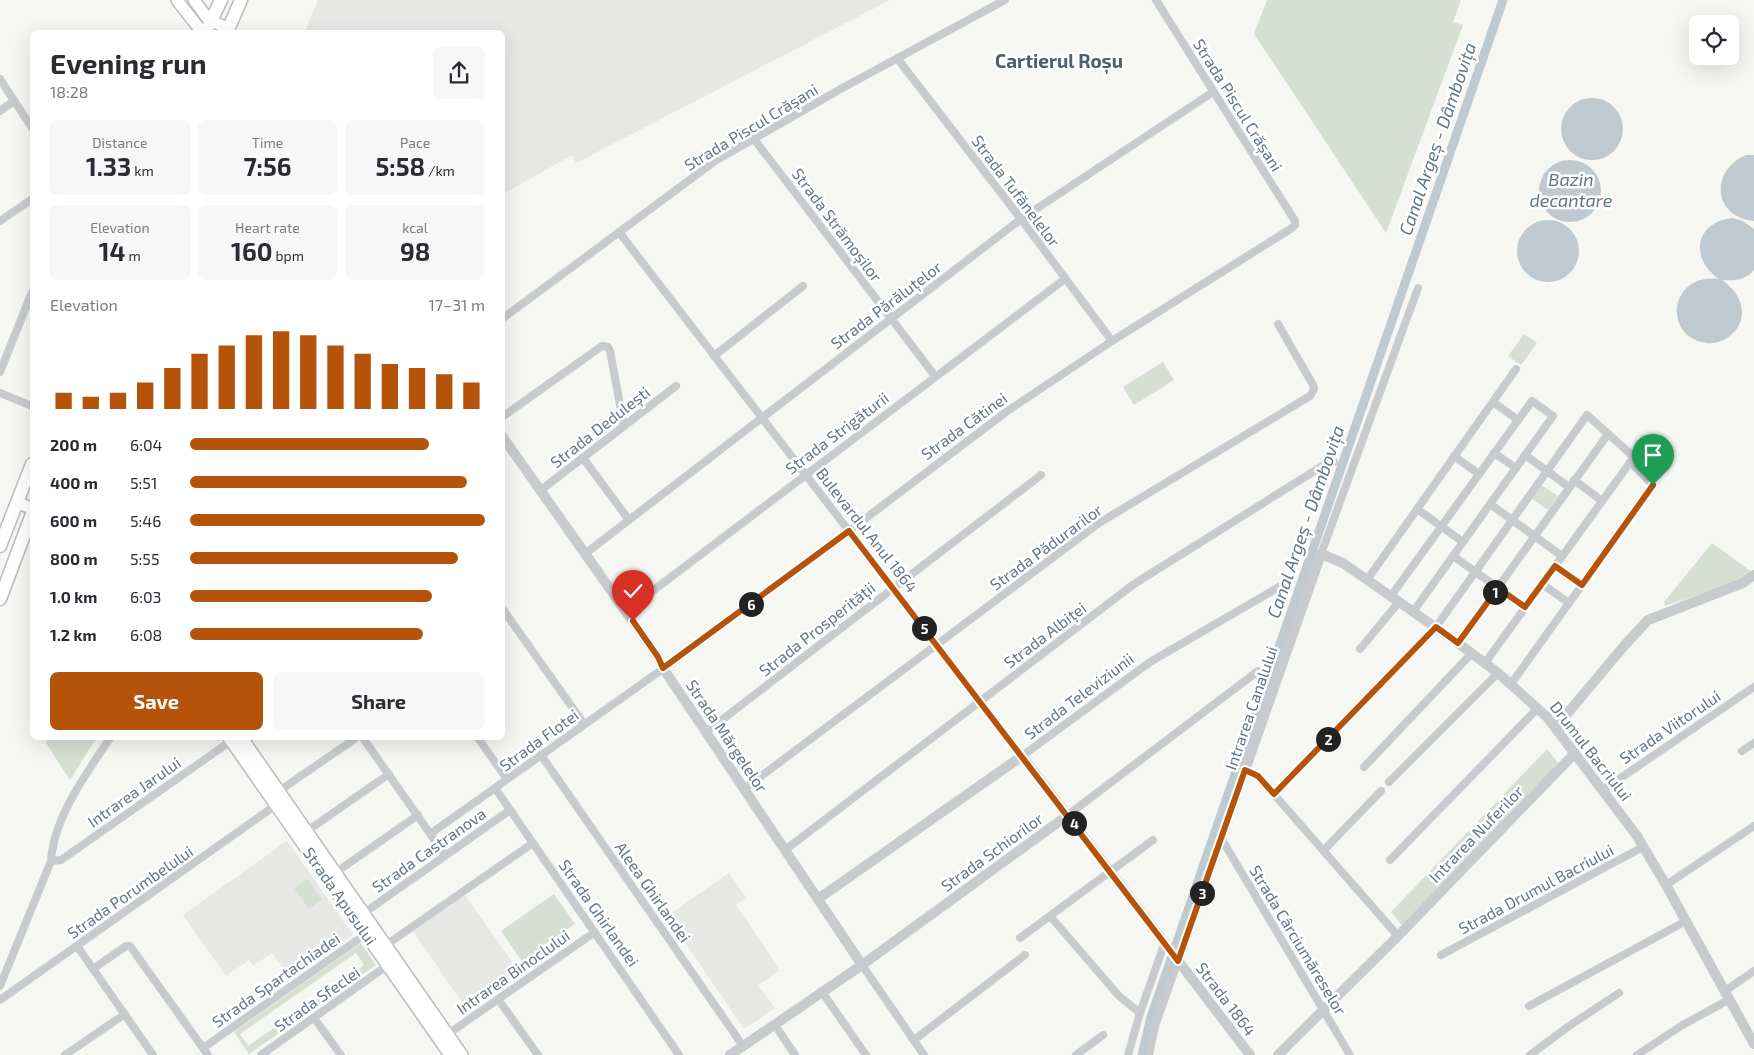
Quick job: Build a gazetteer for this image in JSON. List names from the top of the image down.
{
  "streets": {
    "main road": ["Strada Apusului"],
    "street": [
      "Strada Piscul Crășani",
      "Strada Tufănelelor",
      "Strada Strămoșilor",
      "Strada Părăluțelor",
      "Strada Cătinei",
      "Strada Dedulești",
      "Strada Strigăturii",
      "Bulevardul Anul 1864",
      "Strada Pădurarilor",
      "Strada Prosperității",
      "Strada Albiței",
      "Strada Televiziunii",
      "Intrarea Canalului",
      "Strada Viitorului",
      "Strada Mărgelelor",
      "Strada Flotei",
      "Drumul Bacriului",
      "Intrarea Jarului",
      "Intrarea Nuferilor",
      "Strada Castranova",
      "Strada Schiorilor",
      "Strada Drumul Bacriului",
      "Strada Porumbelului",
      "Aleea Ghirlandei",
      "Strada Ghirlandei",
      "Strada Cârciumăreselor",
      "Intrarea Binoclului",
      "Strada Spartachiadei",
      "Strada Sfeclei",
      "Strada 1864"
    ]
  },
  "crossings": [
    ["Strada Piscul Crășani", "Strada Tufănelelor"],
    ["Strada Piscul Crășani", "Strada Strămoșilor"],
    ["Strada Piscul Crășani", "Strada Părăluțelor"],
    ["Strada Piscul Crășani", "Strada Cătinei"],
    ["Strada Piscul Crășani", "Bulevardul Anul 1864"],
    ["Strada Tufănelelor", "Strada Părăluțelor"],
    ["Strada Tufănelelor", "Strada Cătinei"],
    ["Strada Tufănelelor", "Strada Strigăturii"],
    ["Strada Strămoșilor", "Strada Părăluțelor"],
    ["Strada Strămoșilor", "Strada Strigăturii"],
    ["Strada Părăluțelor", "Bulevardul Anul 1864"],
    ["Strada Părăluțelor", "Strada Mărgelelor"],
    ["Strada Cătinei", "Bulevardul Anul 1864"],
    ["Strada Cătinei", "Strada Mărgelelor"],
    ["Strada Cătinei", "Strada Flotei"],
    ["Strada Dedulești", "Strada Mărgelelor"],
    ["Strada Strigăturii", "Bulevardul Anul 1864"],
    ["Strada Strigăturii", "Strada Mărgelelor"],
    ["Bulevardul Anul 1864", "Strada Pădurarilor"],
    ["Bulevardul Anul 1864", "Strada Prosperității"],
    ["Bulevardul Anul 1864", "Strada Albiței"],
    ["Bulevardul Anul 1864", "Strada Televiziunii"],
    ["Bulevardul Anul 1864", "Strada Schiorilor"],
    ["Bulevardul Anul 1864", "Strada 1864"],
    ["Strada Pădurarilor", "Strada Mărgelelor"],
    ["Strada Prosperității", "Strada Mărgelelor"],
    ["Strada Albiței", "Strada Mărgelelor"],
    ["Strada Televiziunii", "Strada Mărgelelor"],
    ["Intrarea Canalului", "Drumul Bacriului"],
    ["Intrarea Canalului", "Strada Cârciumăreselor"],
    ["Intrarea Canalului", "Strada 1864"],
    ["Strada Viitorului", "Drumul Bacriului"],
    ["Strada Mărgelelor", "Strada Flotei"],
    ["Strada Mărgelelor", "Strada Schiorilor"],
    ["Strada Flotei", "Strada Castranova"],
    ["Strada Flotei", "Aleea Ghirlandei"],
    ["Strada Flotei", "Strada Ghirlandei"],
    ["Drumul Bacriului", "Intrarea Nuferilor"],
    ["Drumul Bacriului", "Strada Drumul Bacriului"],
    ["Intrarea Nuferilor", "Strada Cârciumăreselor"],
    ["Strada Castranova", "Strada Apusului"],
    ["Strada Castranova", "Strada Ghirlandei"],
    ["Strada Porumbelului", "Strada Apusului"],
    ["Strada Apusului", "Strada Ghirlandei"],
    ["Strada Apusului", "Intrarea Binoclului"],
    ["Strada Apusului", "Strada Spartachiadei"],
    ["Strada Apusului", "Strada Sfeclei"],
    ["Strada Ghirlandei", "Intrarea Binoclului"]
  ],
  "districts": ["Cartierul Roșu"],
  "water": ["Canal Argeș - Dâmbovița", "Bazin decantare"],
  "page": {
    "heading": ["Evening run", "18:28"],
    "stats": [
      ["Distance", "1.33 km"],
      ["Time", "7:56"],
      ["Pace", "5:58 /km"],
      ["Elevation", "14 m"],
      ["Heart rate", "160 bpm"],
      ["kcal", "98"]
    ],
    "chart": ["Elevation", "17–31 m"],
    "list": [
      {
        "name": "200 m",
        "note": "6:04"
      },
      {
        "name": "400 m",
        "note": "5:51"
      },
      {
        "name": "600 m",
        "note": "5:46"
      },
      {
        "name": "800 m",
        "note": "5:55"
      },
      {
        "name": "1.0 km",
        "note": "6:03"
      },
      {
        "name": "1.2 km",
        "note": "6:08"
      }
    ],
    "pins": [
      "1",
      "6",
      "5",
      "2",
      "4",
      "3"
    ],
    "buttons": ["Save", "Share"]
  }
}
